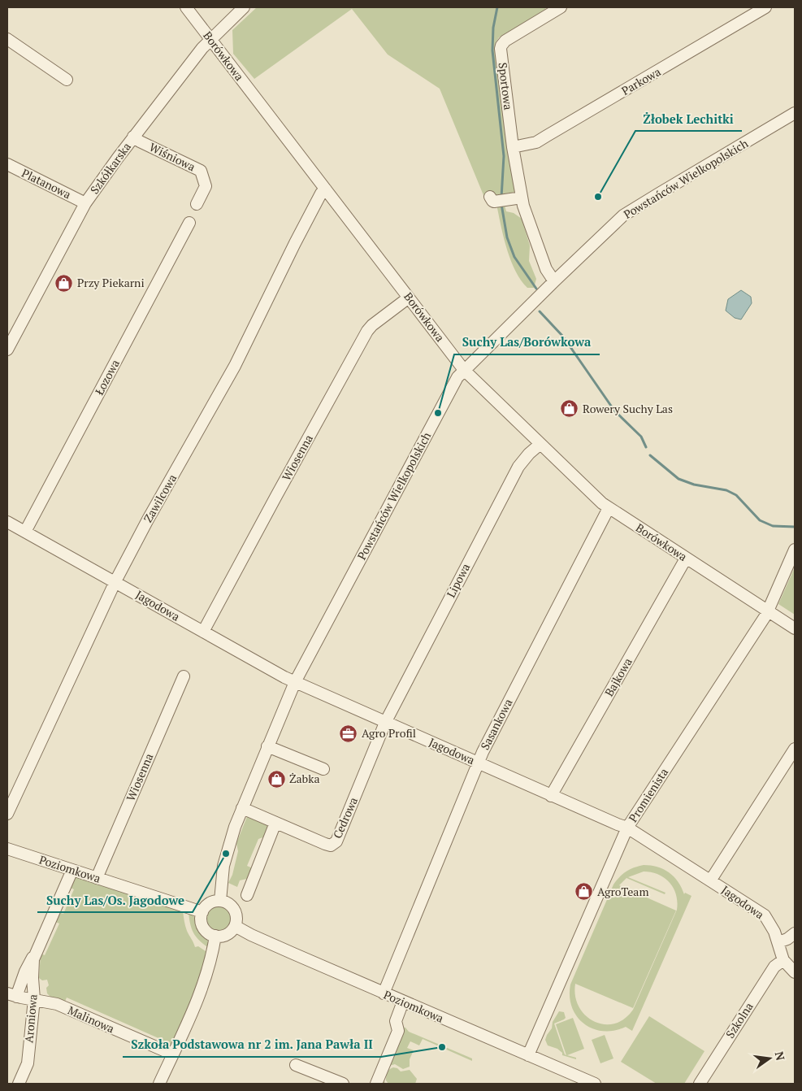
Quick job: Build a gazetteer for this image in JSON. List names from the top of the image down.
{
  "streets": {
    "street": [
      "Borówkowa",
      "Parkowa",
      "Sportowa",
      "Wiśniowa",
      "Szkółkarska",
      "Powstańców Wielkopolskich",
      "Platanowa",
      "Łozowa",
      "Wiosenna",
      "Zawilcowa",
      "Lipowa",
      "Jagodowa",
      "Bajkowa",
      "Sasankowa",
      "Promienista",
      "Cedrowa",
      "Poziomkowa",
      "Aroniowa",
      "Malinowa",
      "Szkolna"
    ]
  },
  "crossings": [
    ["Borówkowa", "Szkółkarska"],
    ["Borówkowa", "Powstańców Wielkopolskich"],
    ["Borówkowa", "Wiosenna"],
    ["Borówkowa", "Zawilcowa"],
    ["Borówkowa", "Lipowa"],
    ["Borówkowa", "Bajkowa"],
    ["Borówkowa", "Sasankowa"],
    ["Borówkowa", "Promienista"],
    ["Parkowa", "Sportowa"],
    ["Sportowa", "Powstańców Wielkopolskich"],
    ["Wiśniowa", "Szkółkarska"],
    ["Szkółkarska", "Platanowa"],
    ["Powstańców Wielkopolskich", "Jagodowa"],
    ["Powstańców Wielkopolskich", "Cedrowa"],
    ["Powstańców Wielkopolskich", "Poziomkowa"],
    ["Łozowa", "Jagodowa"],
    ["Wiosenna", "Jagodowa"],
    ["Wiosenna", "Poziomkowa"],
    ["Zawilcowa", "Jagodowa"],
    ["Lipowa", "Jagodowa"],
    ["Lipowa", "Cedrowa"],
    ["Jagodowa", "Bajkowa"],
    ["Jagodowa", "Sasankowa"],
    ["Jagodowa", "Promienista"],
    ["Jagodowa", "Cedrowa"],
    ["Jagodowa", "Szkolna"],
    ["Sasankowa", "Poziomkowa"],
    ["Promienista", "Poziomkowa"],
    ["Poziomkowa", "Aroniowa"],
    ["Aroniowa", "Malinowa"]
  ],
  "places": {
    "other": [
      "Żłobek Lechitki",
      "Suchy Las/Borówkowa",
      "Suchy Las/Os. Jagodowe",
      "Szkoła Podstawowa nr 2 im. Jana Pawła II"
    ],
    "shop": [
      "Przy Piekarni",
      "Rowery Suchy Las",
      "Żabka",
      "AgroTeam"
    ],
    "office": ["Agro Profil"]
  },
  "north": "right"
}
